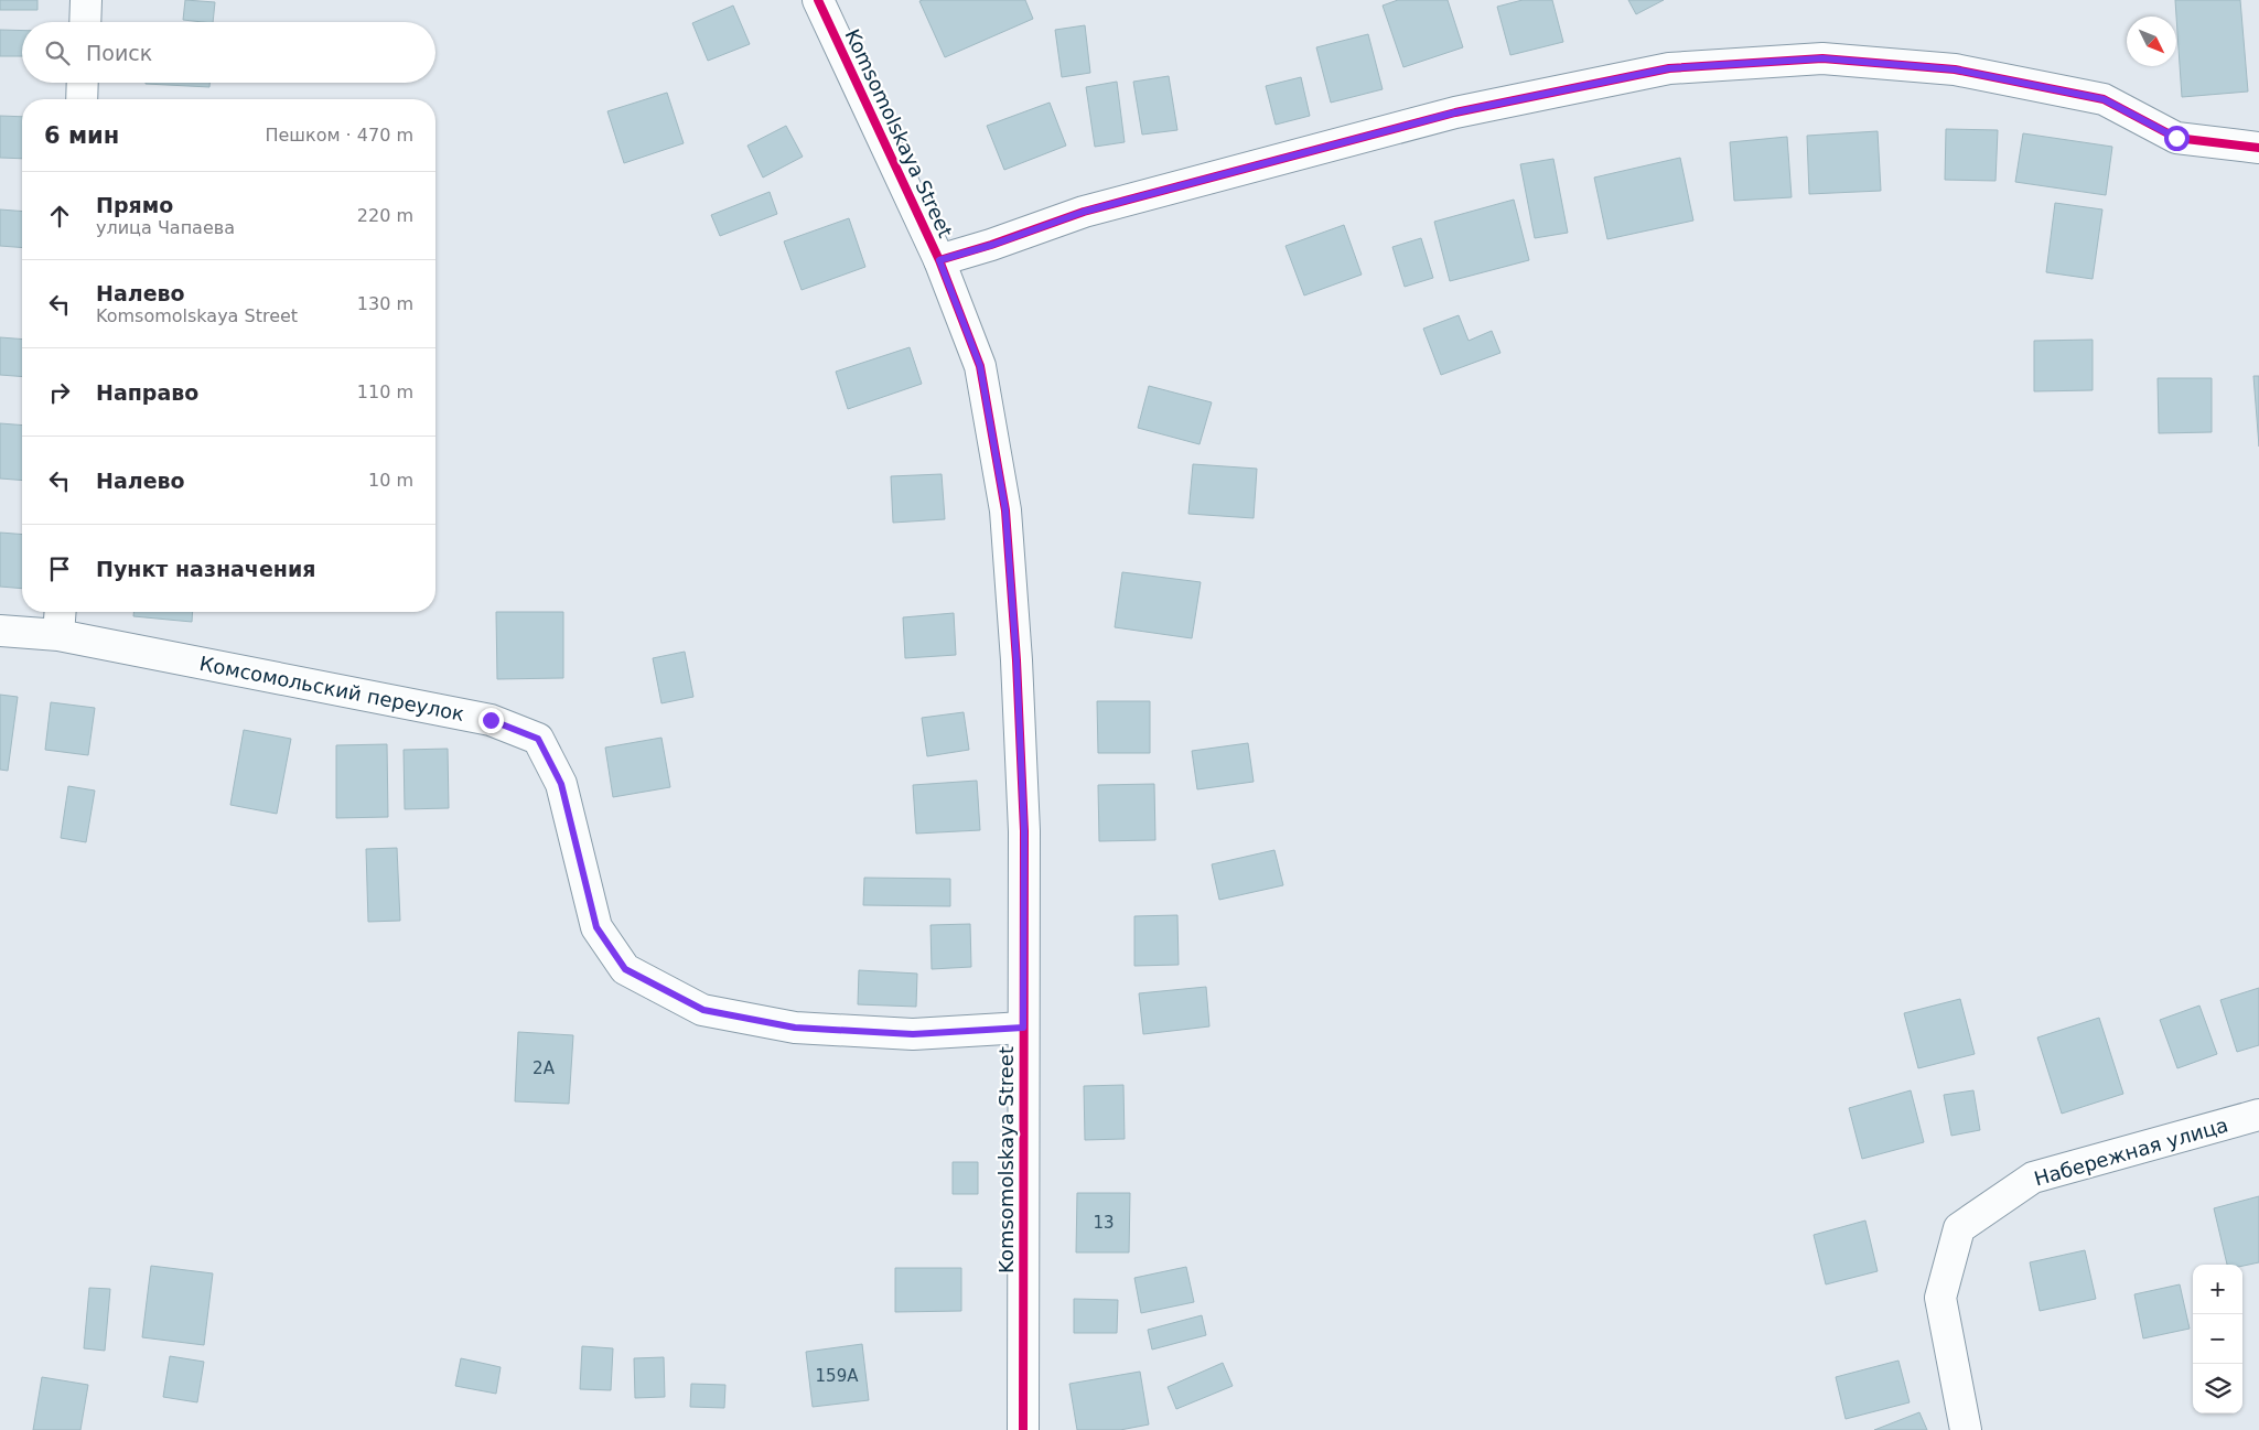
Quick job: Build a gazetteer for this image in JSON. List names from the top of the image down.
{
  "streets": {
    "street": ["Komsomolskaya Street", "Комсомольский переулок", "Набережная улица"]
  },
  "crossings": [
    ["Komsomolskaya Street", "Комсомольский переулок"]
  ],
  "house_numbers": ["2А", "13", "159А"],
  "north": "bottom right",
  "page": {
    "search": "Поиск",
    "heading": ["6 мин", "Пешком · 470 m"],
    "list": [
      ["Прямо", "улица Чапаева", "220 m"],
      ["Налево", "Komsomolskaya Street", "130 m"],
      ["Направо", "110 m"],
      ["Налево", "10 m"],
      "Пункт назначения"
    ],
    "map_buttons": ["+", "−"]
  }
}
